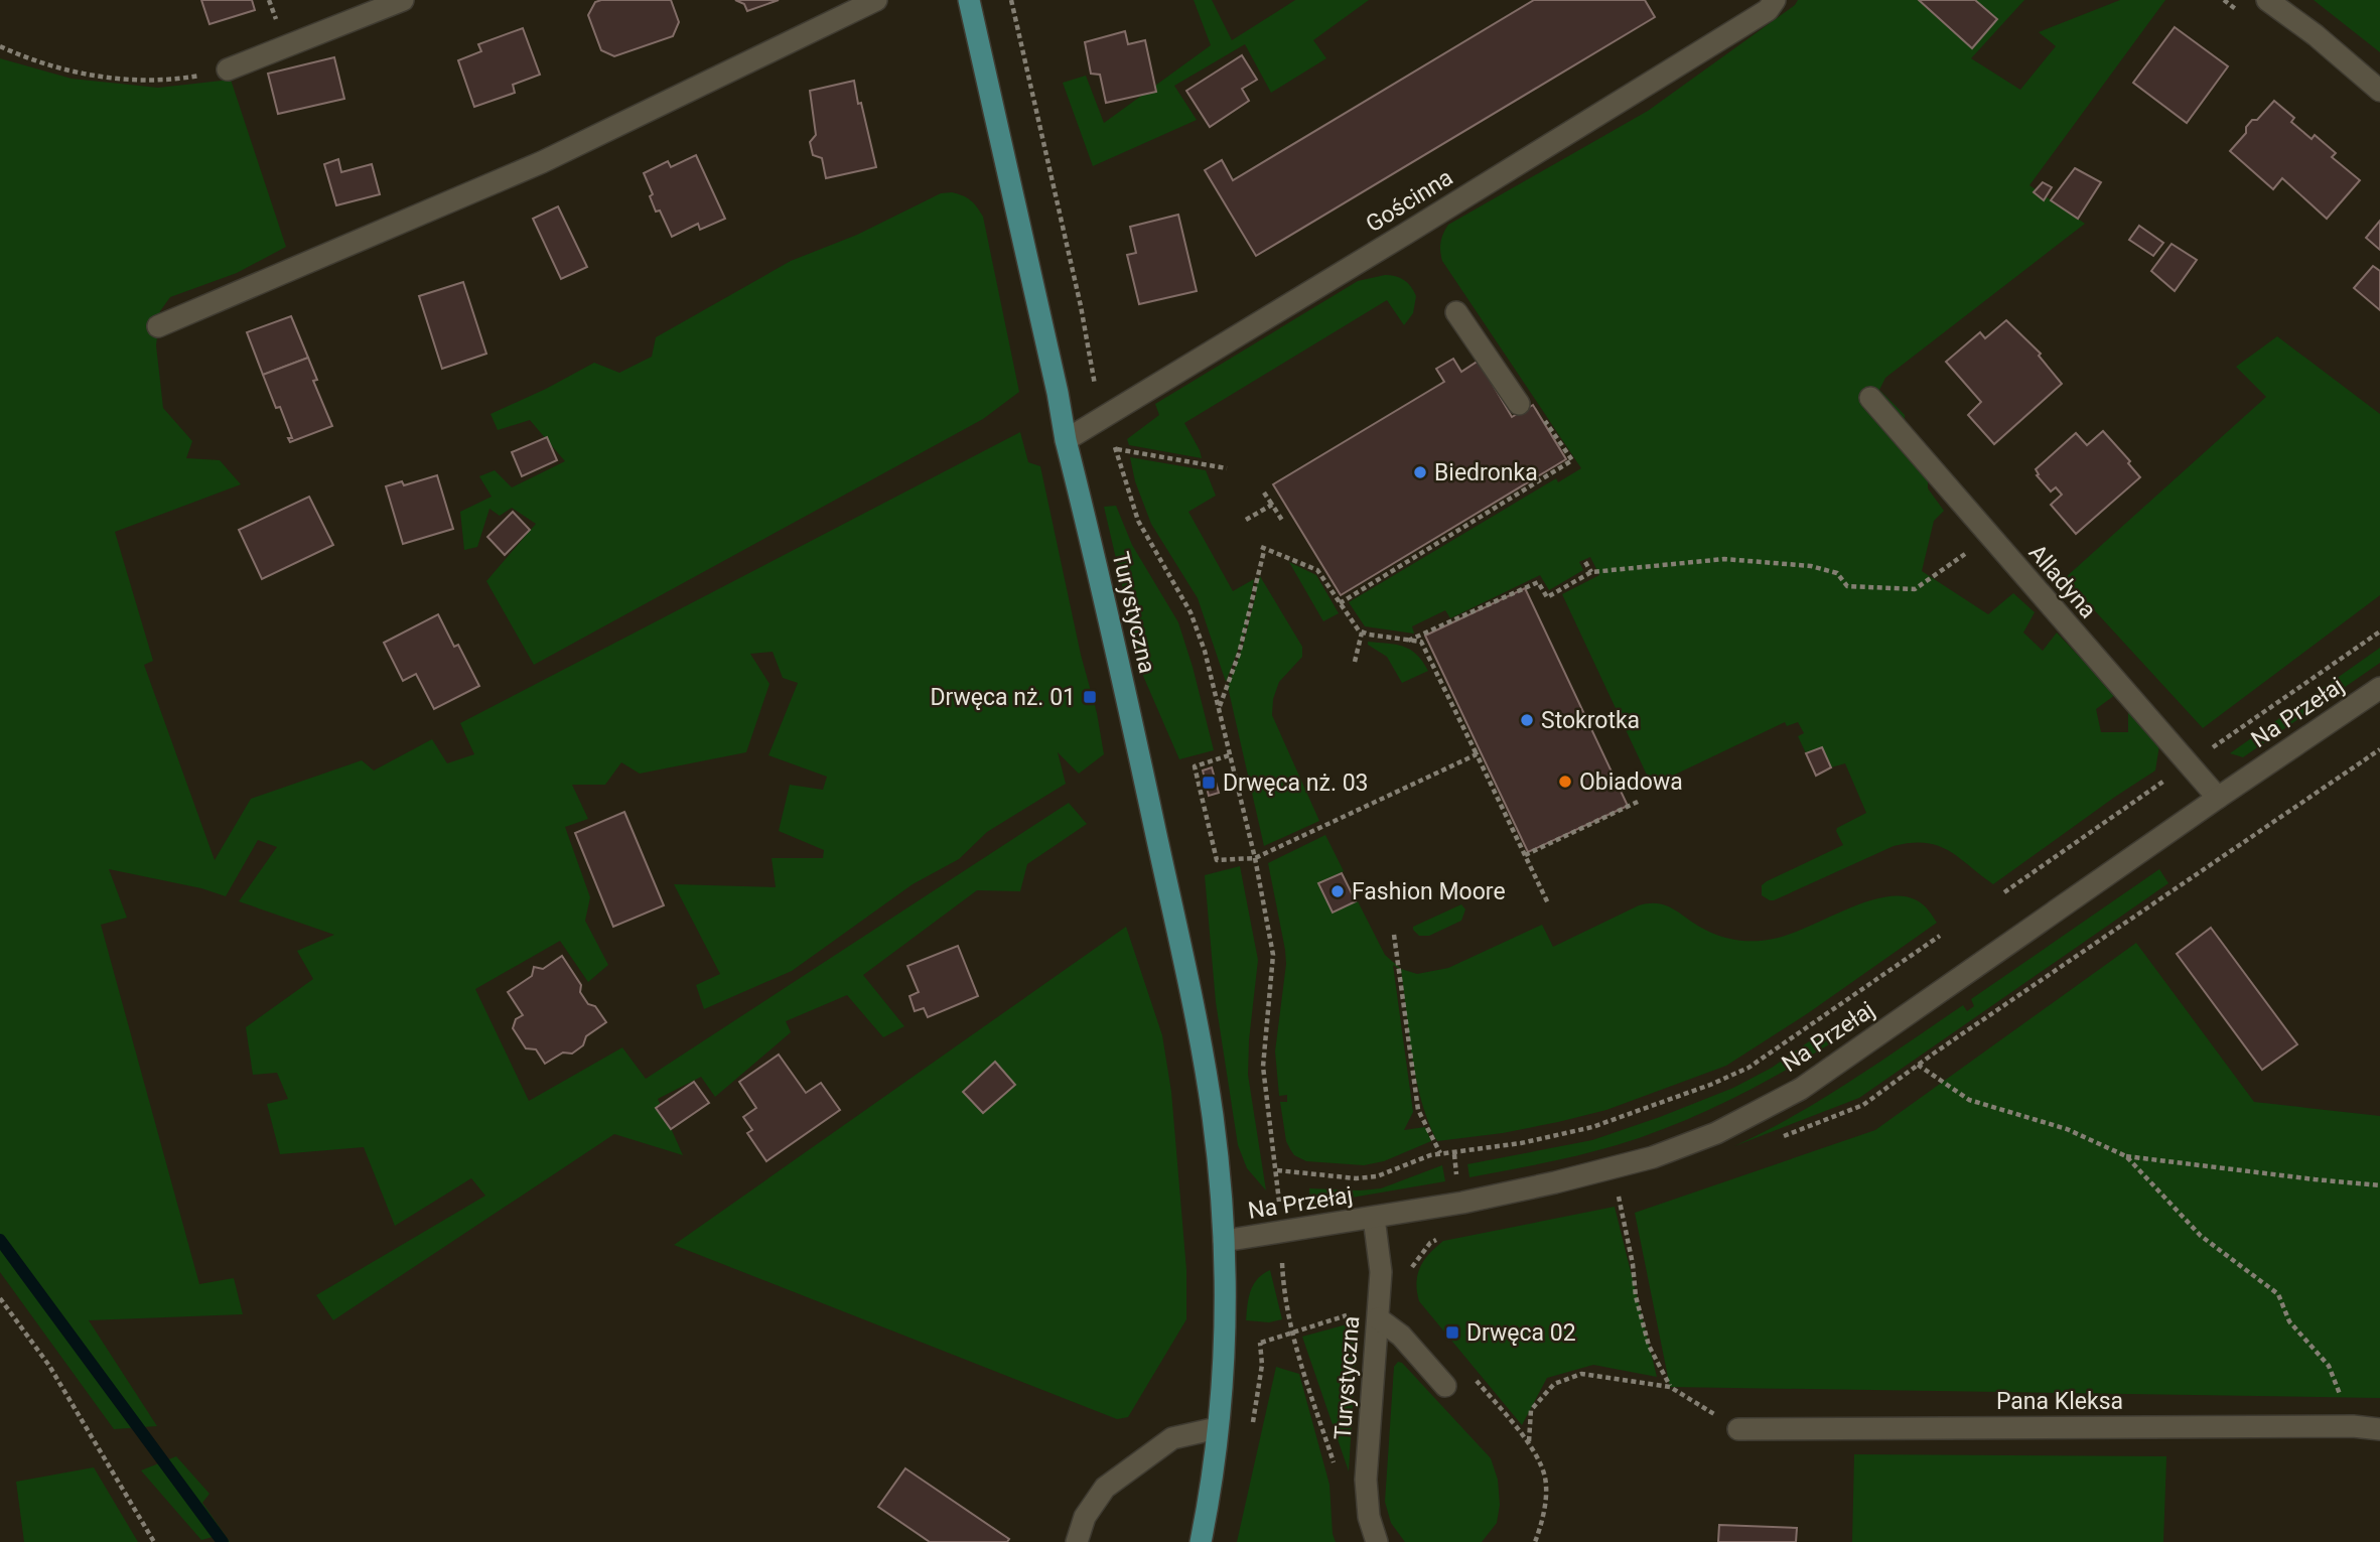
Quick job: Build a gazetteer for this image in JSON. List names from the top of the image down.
{
  "streets": {
    "main road": ["Turystyczna"],
    "street": [
      "Gościnna",
      "Alladyna",
      "Na Przełaj",
      "Pana Kleksa"
    ]
  },
  "crossings": [
    ["Gościnna", "Turystyczna"],
    ["Alladyna", "Na Przełaj"],
    ["Turystyczna", "Na Przełaj"]
  ],
  "places": {
    "other": [
      "Biedronka",
      "Stokrotka",
      "Obiadowa",
      "Fashion Moore"
    ],
    "transit": ["Drwęca nż. 01", "Drwęca nż. 03", "Drwęca 02"]
  }
}
